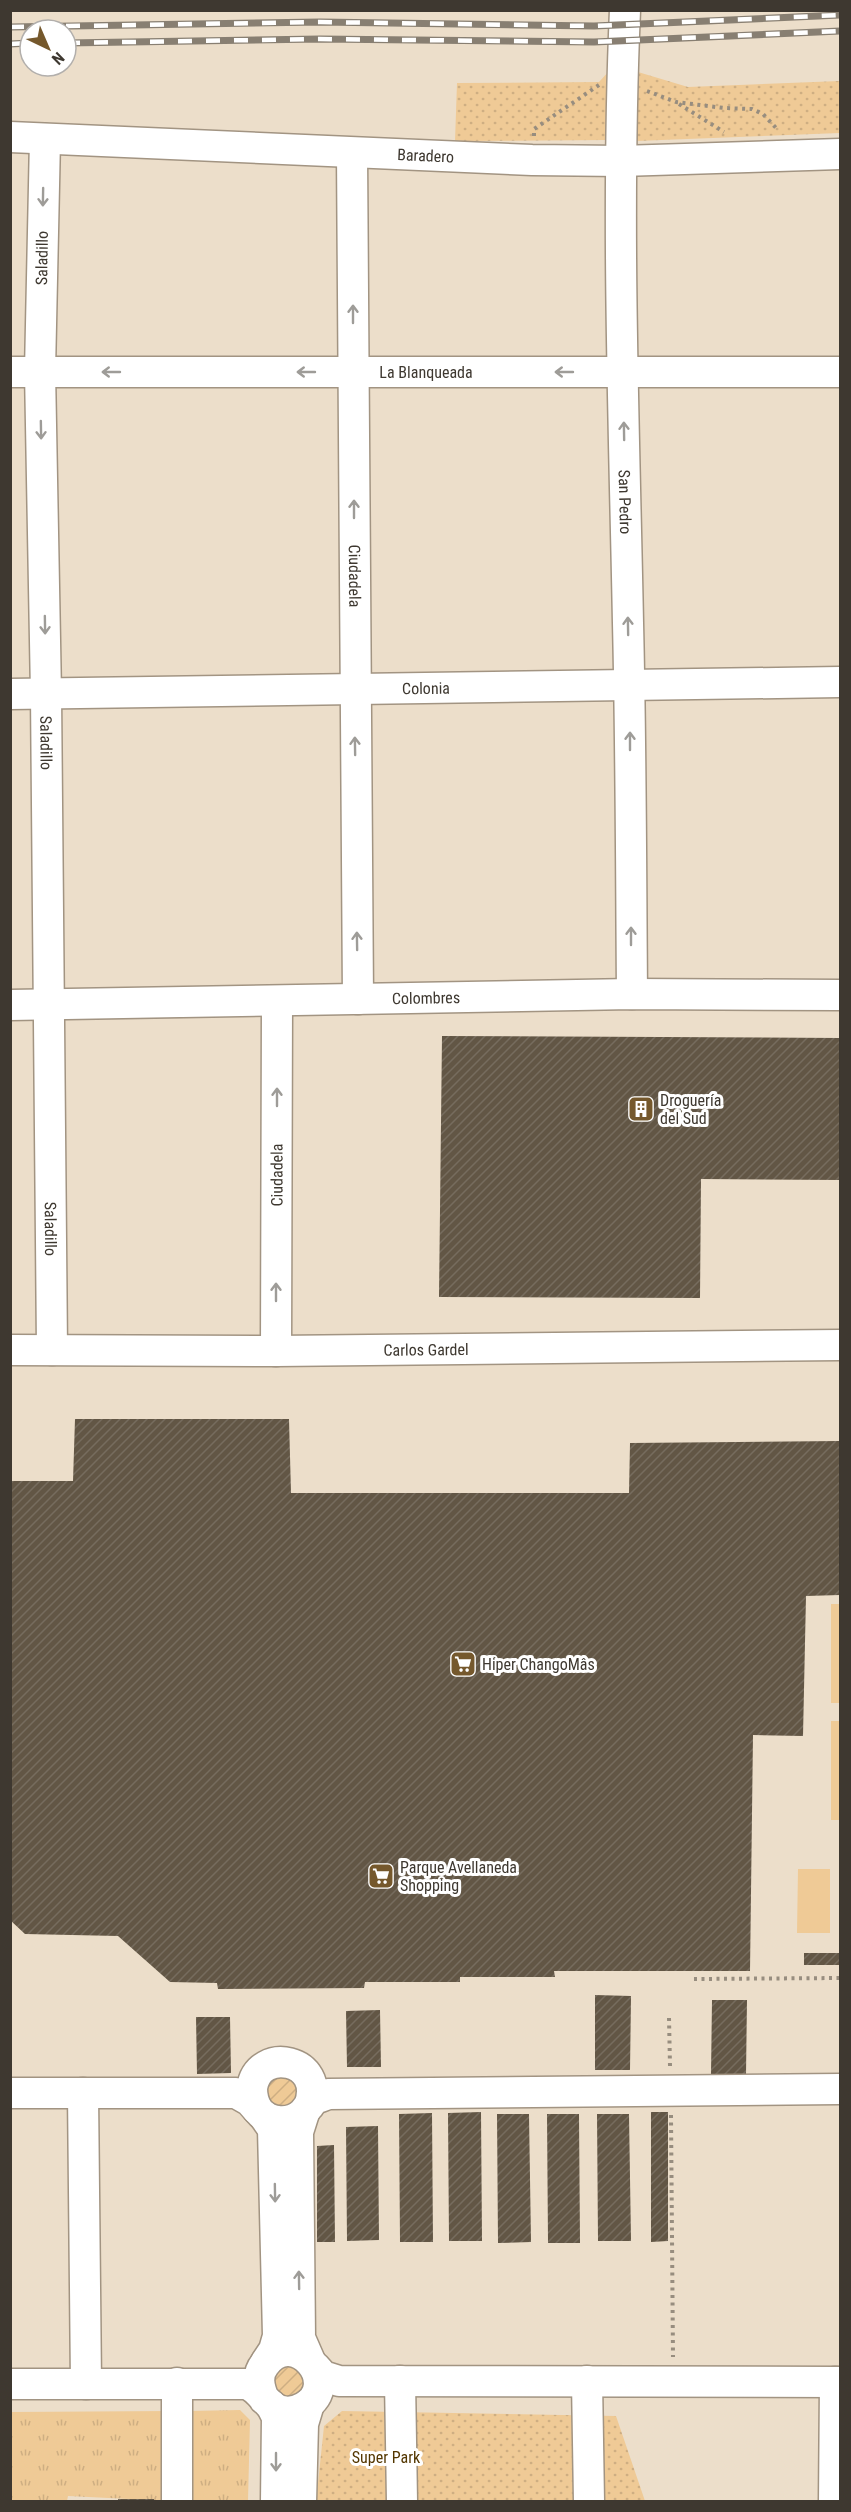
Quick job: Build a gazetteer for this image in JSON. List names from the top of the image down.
{
  "streets": {
    "street": [
      "Baradero",
      "Saladillo",
      "La Blanqueada",
      "San Pedro",
      "Ciudadela",
      "Colonia",
      "Colombres",
      "Carlos Gardel"
    ]
  },
  "crossings": [
    ["Baradero", "Saladillo"],
    ["Baradero", "San Pedro"],
    ["Baradero", "Ciudadela"],
    ["Saladillo", "La Blanqueada"],
    ["Saladillo", "Colonia"],
    ["Saladillo", "Colombres"],
    ["Saladillo", "Carlos Gardel"],
    ["La Blanqueada", "San Pedro"],
    ["La Blanqueada", "Ciudadela"],
    ["San Pedro", "Colonia"],
    ["San Pedro", "Colombres"],
    ["Ciudadela", "Colonia"],
    ["Ciudadela", "Colombres"],
    ["Ciudadela", "Carlos Gardel"]
  ],
  "one_way": [
    "Saladillo",
    "La Blanqueada",
    "San Pedro",
    "Ciudadela"
  ],
  "parks": ["Super Park"],
  "places": {
    "building": ["Droguería del Sud"],
    "supermarket": ["Hiper ChangoMâs", "Parque Avellaneda Shopping"]
  },
  "north": "bottom right"
}
